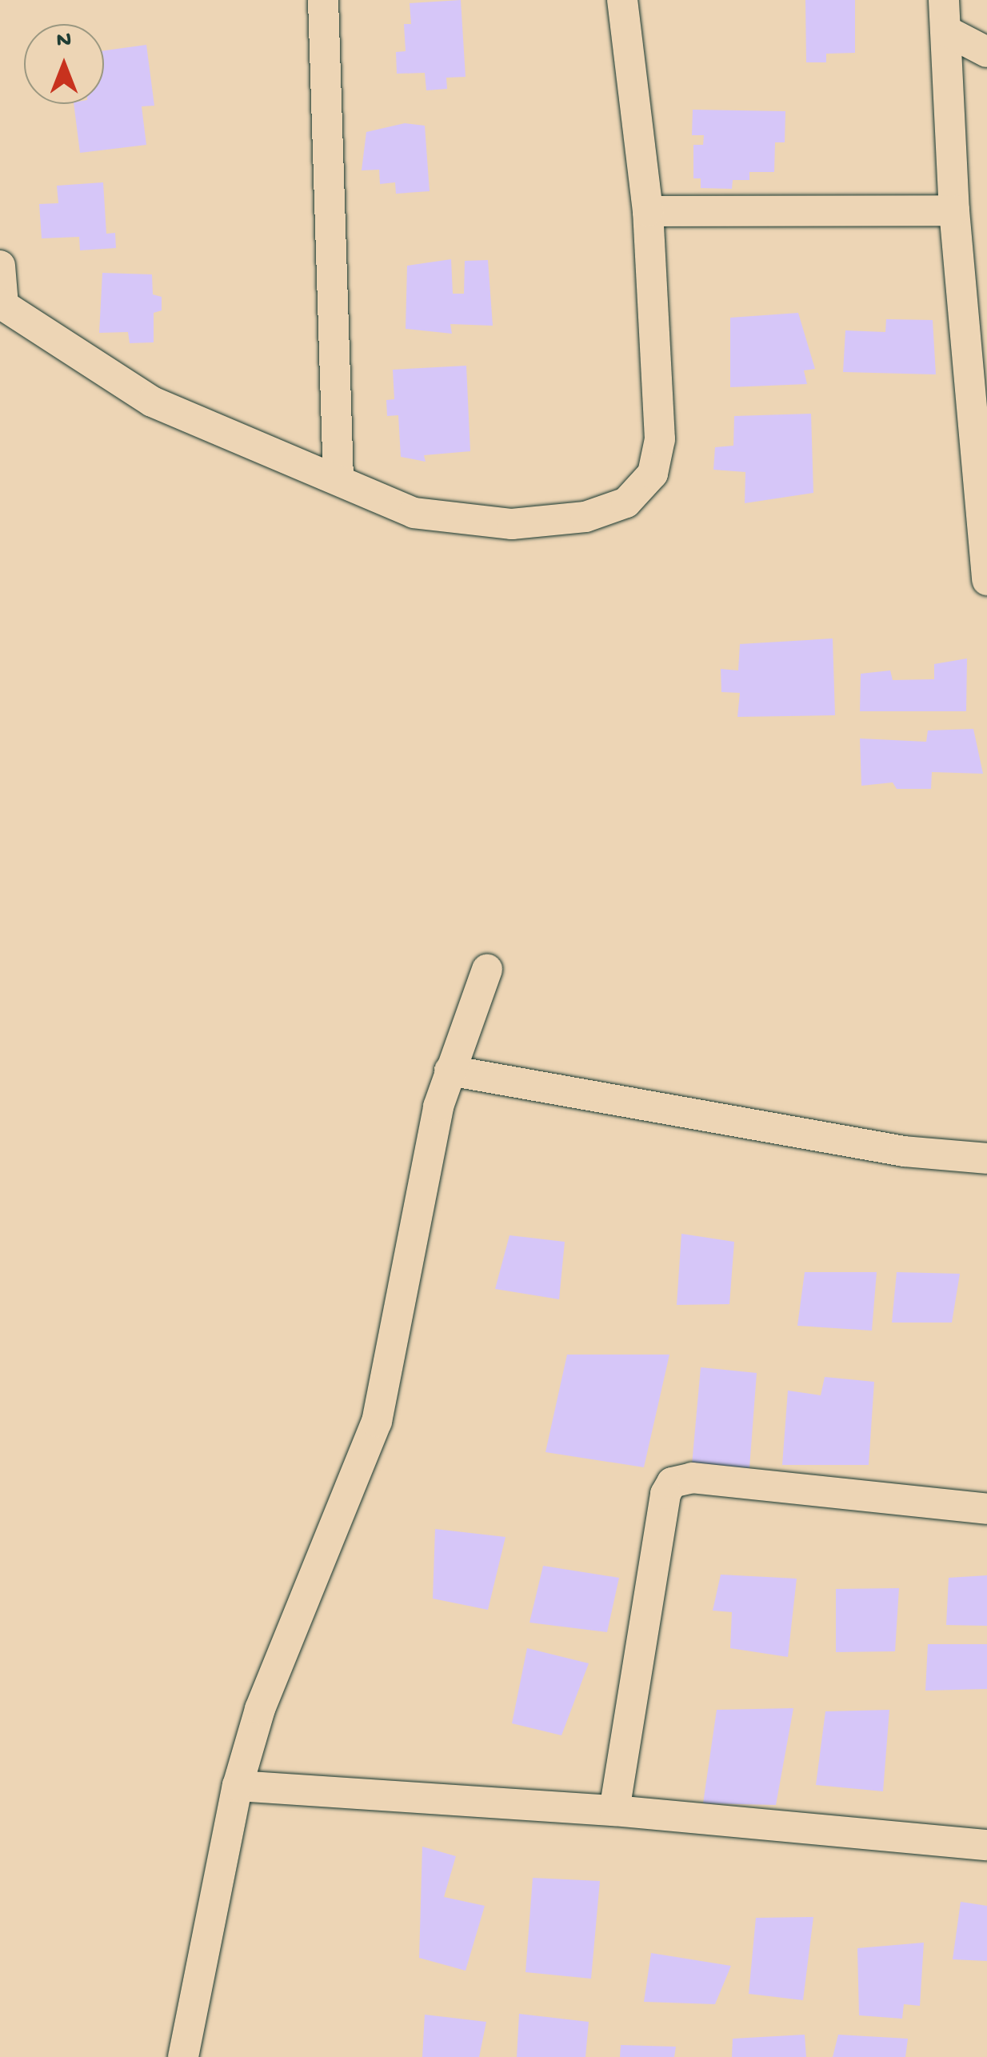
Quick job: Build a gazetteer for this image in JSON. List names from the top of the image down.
{
  "north": "top"
}
